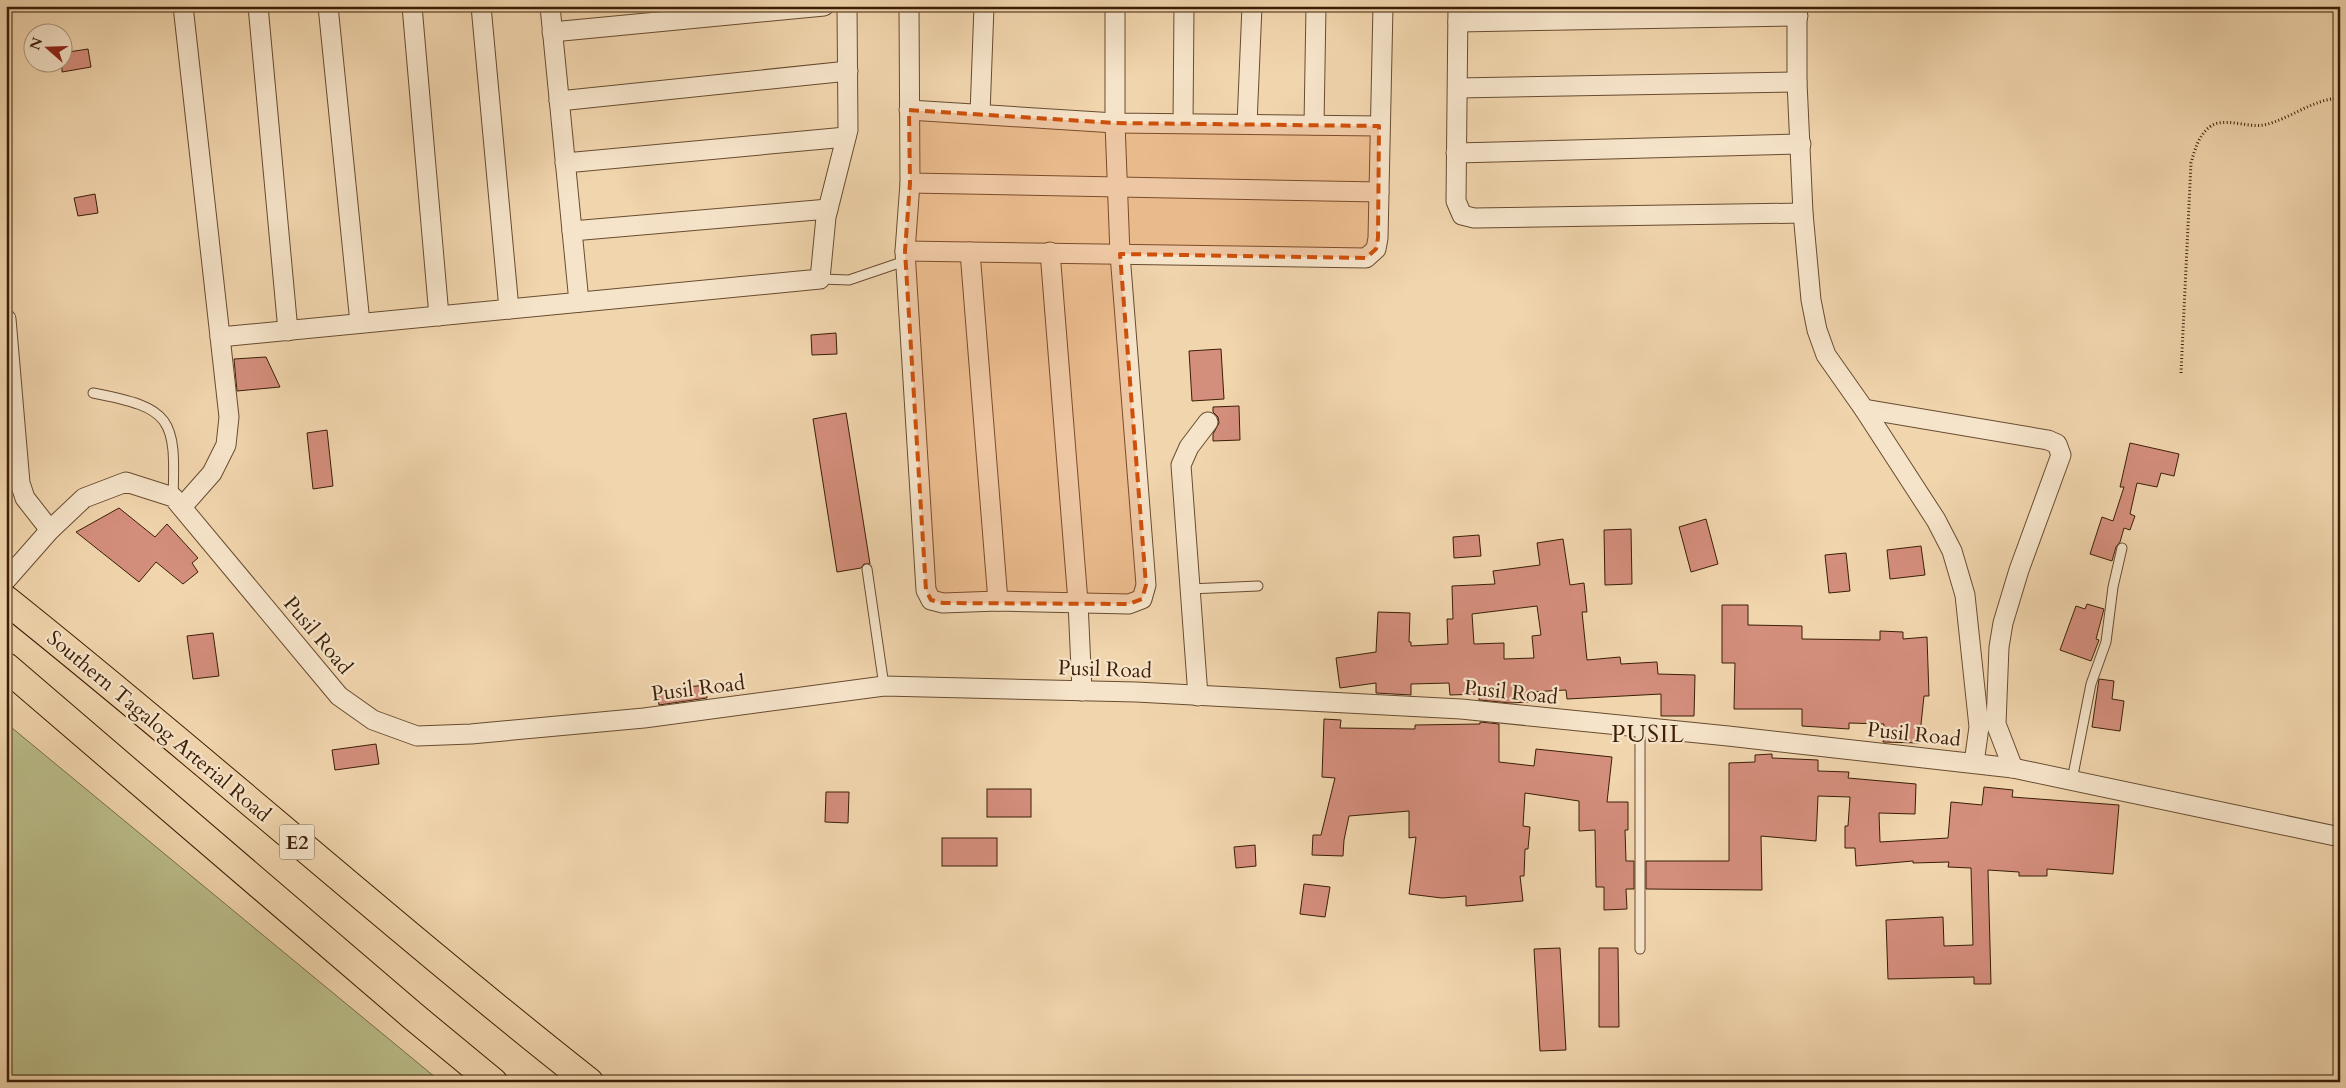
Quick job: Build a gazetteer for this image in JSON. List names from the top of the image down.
{
  "streets": {
    "highway": ["Southern Tagalog Arterial Road", "E2"],
    "street": ["Pusil Road"]
  },
  "districts": ["PUSIL"],
  "north": "left"
}
